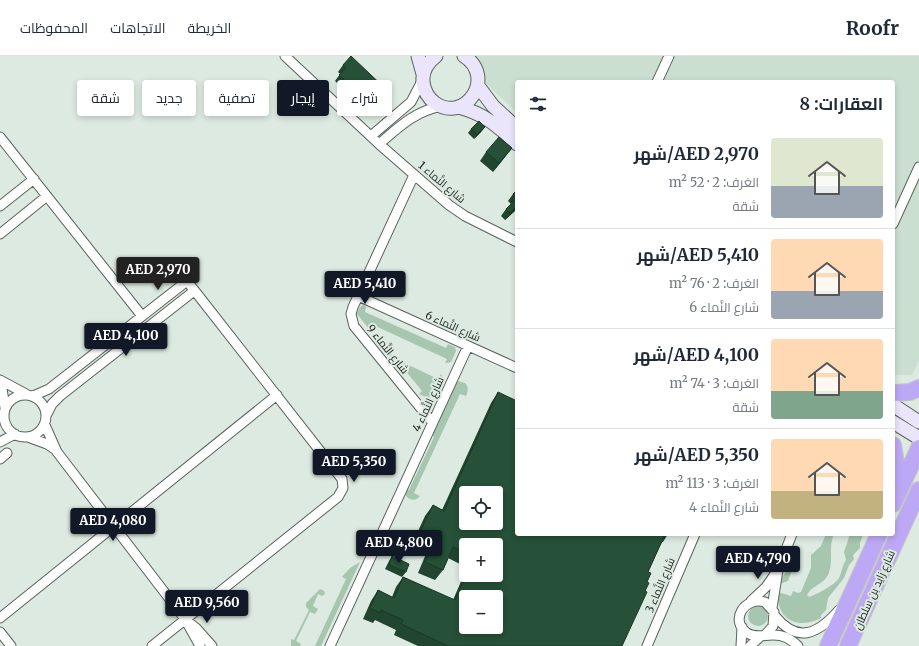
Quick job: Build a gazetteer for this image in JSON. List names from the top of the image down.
{
  "streets": {
    "highway": ["شارع زايد بن سلطان"],
    "street": [
      "شارع النَّماء 1",
      "شارع النَّماء 6",
      "شارع النَّماء 9",
      "شارع النَّماء 4",
      "شارع النَّماء 3"
    ]
  },
  "crossings": [
    ["شارع النَّماء 1", "شارع النَّماء 9"],
    ["شارع النَّماء 6", "شارع النَّماء 9"],
    ["شارع النَّماء 6", "شارع النَّماء 4"],
    ["شارع النَّماء 9", "شارع النَّماء 4"]
  ],
  "page": {
    "header": "Roofr",
    "nav": ["الخريطة", "الاتجاهات", "المحفوظات"],
    "chip": [
      "شراء",
      "إيجار",
      "تصفية",
      "جديد",
      "شقة"
    ],
    "heading": "العقارات: 8",
    "list": [
      {
        "name": "AED 2,970/شهر",
        "note": "الغرف: 2 · 52 m² · شقة"
      },
      {
        "name": "AED 5,410/شهر",
        "note": "الغرف: 2 · 76 m² · شارع النَّماء 6"
      },
      {
        "name": "AED 4,100/شهر",
        "note": "الغرف: 3 · 74 m² · شقة"
      },
      {
        "name": "AED 5,350/شهر",
        "note": "الغرف: 3 · 113 m² · شارع النَّماء 4"
      }
    ],
    "price": [
      "AED 2,970",
      "AED 5,410",
      "AED 4,100",
      "AED 5,350",
      "AED 4,080",
      "AED 4,800",
      "AED 4,790",
      "AED 9,560"
    ],
    "map_buttons": ["+", "−"]
  }
}
